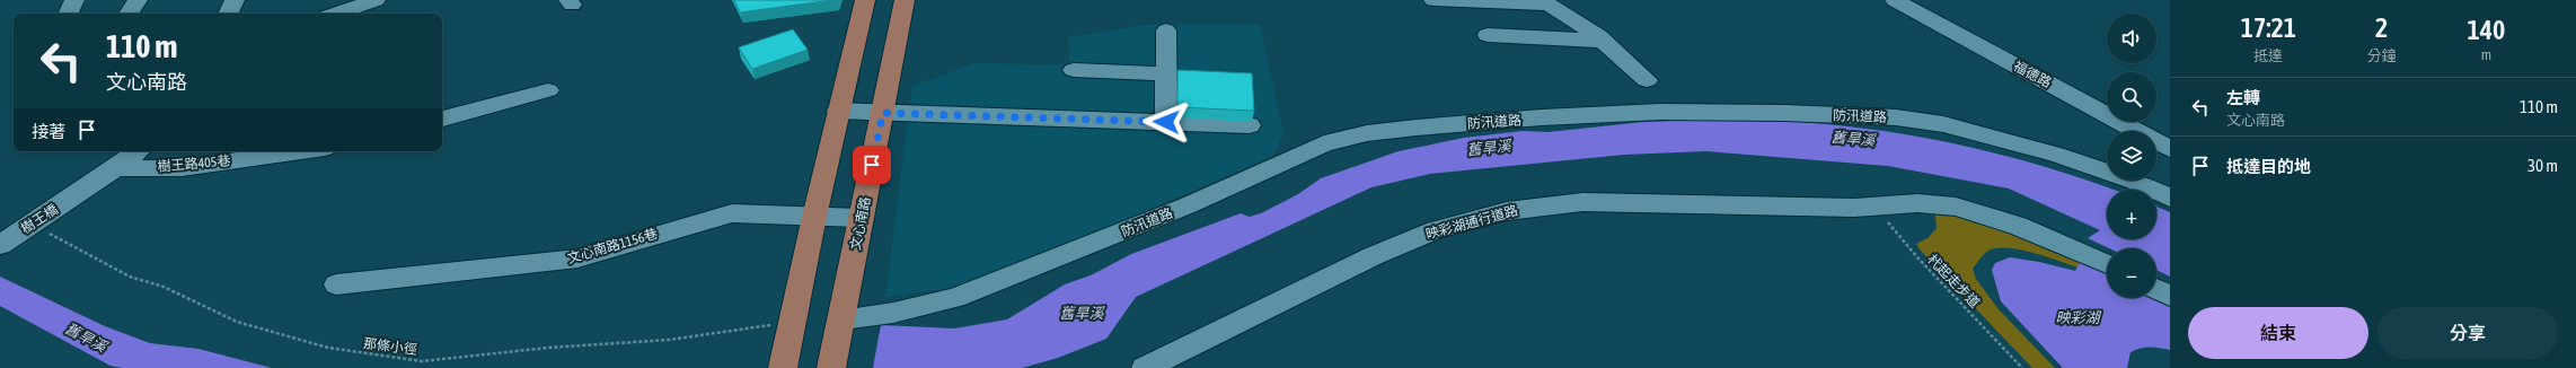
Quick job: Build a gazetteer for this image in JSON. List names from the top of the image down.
{
  "streets": {
    "main road": ["文心南路"],
    "street": [
      "福德路",
      "防汛道路",
      "樹王路405巷",
      "樹王橋",
      "映彩湖通行道路",
      "文心南路1156巷"
    ],
    "path": ["杙起走步道", "那條小徑"]
  },
  "crossings": [
    ["防汛道路", "文心南路"],
    ["樹王路405巷", "樹王橋"],
    ["樹王橋", "那條小徑"],
    ["映彩湖通行道路", "杙起走步道"],
    ["文心南路", "文心南路1156巷"]
  ],
  "water": ["舊旱溪", "映彩湖"],
  "page": {
    "eta": [
      "17:21",
      "抵達",
      "2",
      "分鐘",
      "140",
      "m"
    ],
    "map_buttons": ["+", "−"],
    "turn": ["110 m", "文心南路"],
    "list": [
      {
        "name": "左轉",
        "note": "文心南路",
        "value": "110 m"
      },
      {
        "name": "抵達目的地",
        "value": "30 m"
      }
    ],
    "then": "接著",
    "buttons": ["結束", "分享"]
  }
}
